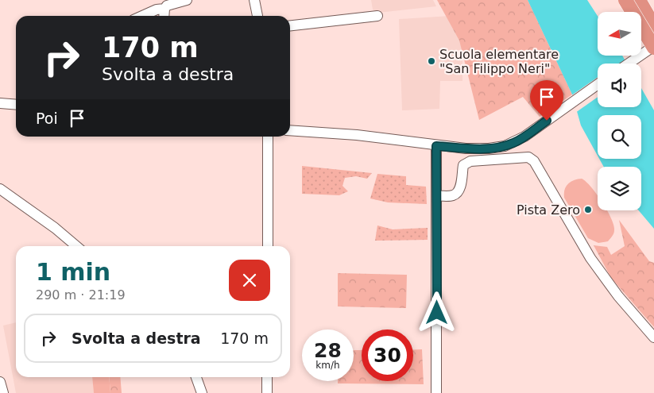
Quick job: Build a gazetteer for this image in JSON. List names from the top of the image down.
{
  "places": ["Scuola elementare \"San Filippo Neri\"", "Pista Zero"],
  "north": "left",
  "page": {
    "turn": ["170 m", "Svolta a destra"],
    "then": "Poi",
    "heading": ["1 min", "290 m · 21:19"],
    "list": [
      {
        "name": "Svolta a destra",
        "value": "170 m"
      }
    ],
    "speed": "28 km/h",
    "limit": "30"
  }
}
